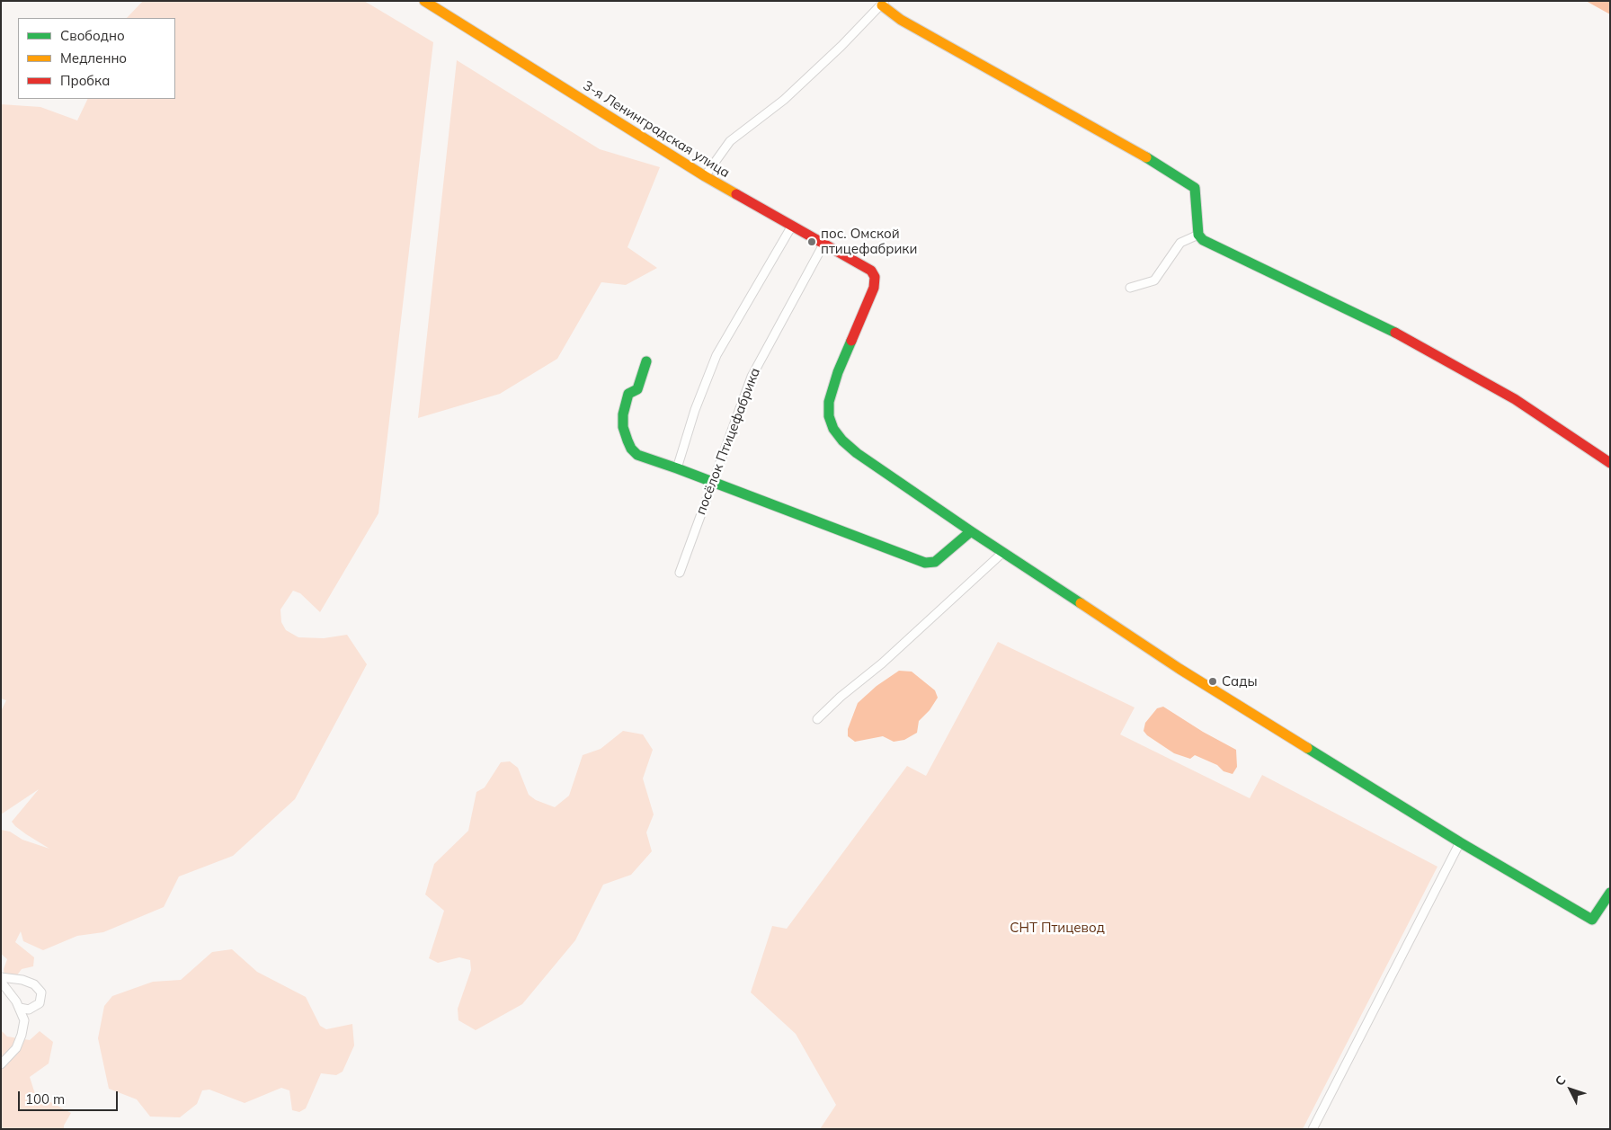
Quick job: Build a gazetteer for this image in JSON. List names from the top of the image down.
{
  "streets": {
    "street": ["3-я Ленинградская улица", "посёлок Птицефабрика"]
  },
  "crossings": [
    ["3-я Ленинградская улица", "посёлок Птицефабрика"]
  ],
  "parks": ["СНТ Птицевод"],
  "places": ["пос. Омской птицефабрики", "Сады"],
  "legend": ["Свободно", "Медленно", "Пробка"],
  "scale_bar": "100 m",
  "north": "top left"
}
